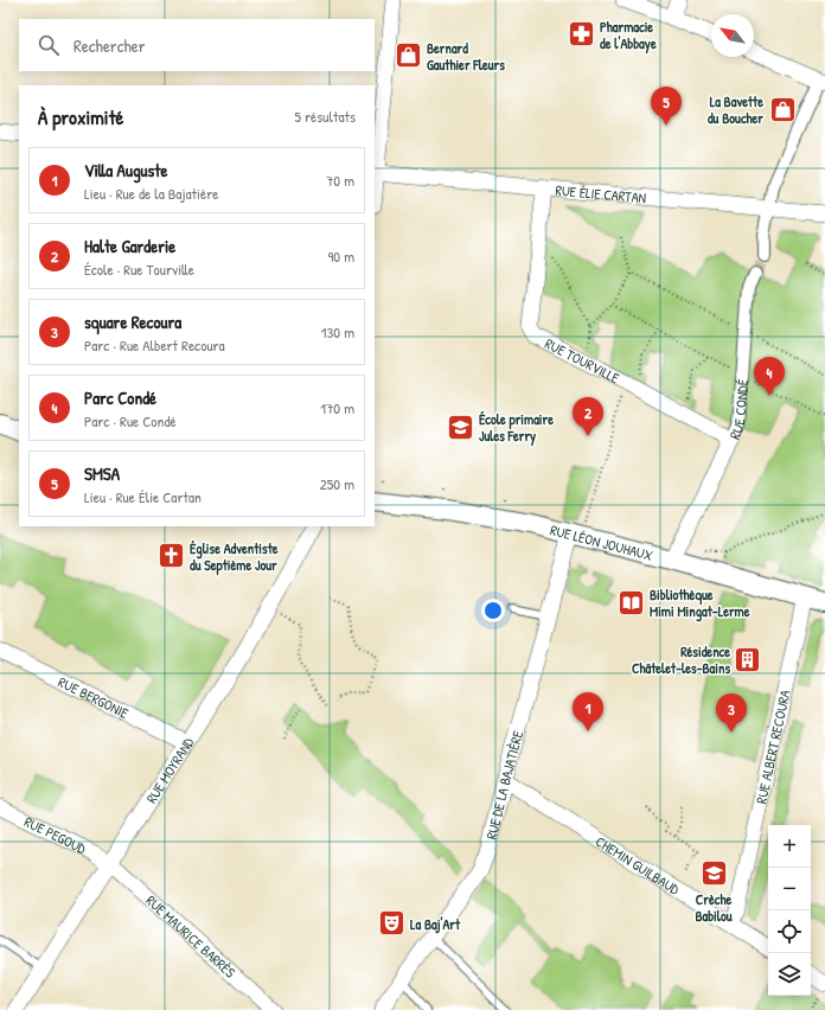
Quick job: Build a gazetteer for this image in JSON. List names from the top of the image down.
{
  "streets": {
    "street": [
      "RUE ÉLIE CARTAN",
      "RUE TOURVILLE",
      "RUE CONDÉ",
      "RUE LÉON JOUHAUX",
      "RUE BERGONIE",
      "RUE ALBERT RECOURA",
      "RUE MOYRAND",
      "RUE DE LA BAJATIÈRE",
      "RUE PEGOUD",
      "CHEMIN GUILBAUD",
      "RUE MAURICE BARRÈS"
    ]
  },
  "crossings": [
    ["RUE ÉLIE CARTAN", "RUE TOURVILLE"],
    ["RUE TOURVILLE", "RUE CONDÉ"],
    ["RUE CONDÉ", "RUE LÉON JOUHAUX"],
    ["RUE LÉON JOUHAUX", "RUE ALBERT RECOURA"],
    ["RUE LÉON JOUHAUX", "RUE DE LA BAJATIÈRE"],
    ["RUE BERGONIE", "RUE MOYRAND"],
    ["RUE ALBERT RECOURA", "CHEMIN GUILBAUD"],
    ["RUE MOYRAND", "RUE PEGOUD"],
    ["RUE MOYRAND", "RUE MAURICE BARRÈS"],
    ["RUE DE LA BAJATIÈRE", "CHEMIN GUILBAUD"],
    ["RUE PEGOUD", "RUE MAURICE BARRÈS"]
  ],
  "places": {
    "pharmacy": ["Pharmacie de l'Abbaye"],
    "shop": ["Bernard Gauthier Fleurs", "La Bavette du Boucher"],
    "school or university": ["École primaire Jules Ferry", "Crèche Babilou"],
    "church": ["Église Adventiste du Septième Jour"],
    "library": ["Bibliothèque Mimi Mingat-Lerme"],
    "building": ["Résidence Châtelet-les-Bains"],
    "theatre": ["La Baj'Art"]
  },
  "north": "top left",
  "page": {
    "search": "Rechercher",
    "heading": ["À proximité", "5 résultats"],
    "pins": [
      "5",
      "4",
      "2",
      "1",
      "3"
    ],
    "list": [
      {
        "mark": "1",
        "name": "Villa Auguste",
        "note": "Lieu · Rue de la Bajatière",
        "value": "70 m"
      },
      {
        "mark": "2",
        "name": "Halte Garderie",
        "note": "École · Rue Tourville",
        "value": "90 m"
      },
      {
        "mark": "3",
        "name": "square Recoura",
        "note": "Parc · Rue Albert Recoura",
        "value": "130 m"
      },
      {
        "mark": "4",
        "name": "Parc Condé",
        "note": "Parc · Rue Condé",
        "value": "170 m"
      },
      {
        "mark": "5",
        "name": "SMSA",
        "note": "Lieu · Rue Élie Cartan",
        "value": "250 m"
      }
    ],
    "map_buttons": ["+", "−"]
  }
}
